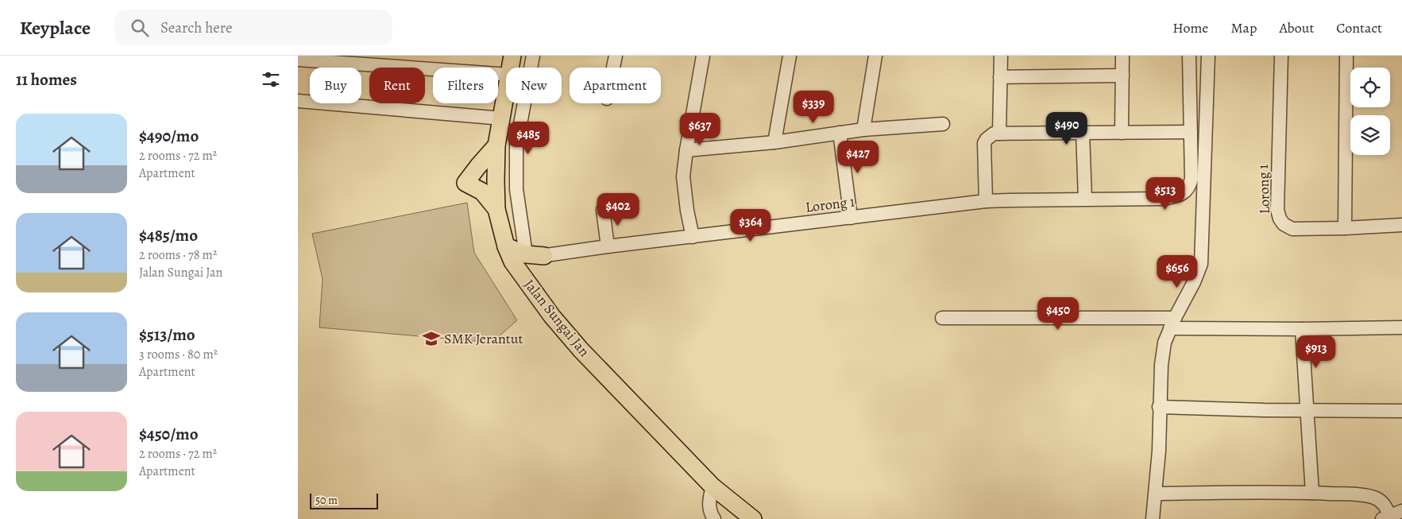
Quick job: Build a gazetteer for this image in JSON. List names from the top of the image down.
{
  "streets": {
    "main road": ["Jalan Sungai Jan"],
    "street": ["Lorong 1"]
  },
  "places": {
    "school or university": ["SMK Jerantut"]
  },
  "scale_bar": "50 m",
  "page": {
    "header": "Keyplace",
    "search": "Search here",
    "nav": [
      "Home",
      "Map",
      "About",
      "Contact"
    ],
    "heading": "11 homes",
    "chip": [
      "Buy",
      "Rent",
      "Filters",
      "New",
      "Apartment"
    ],
    "price": [
      "$339",
      "$490",
      "$637",
      "$485",
      "$427",
      "$513",
      "$402",
      "$364",
      "$656",
      "$450",
      "$913"
    ],
    "list": [
      {
        "name": "$490/mo",
        "note": "2 rooms · 72 m² · Apartment"
      },
      {
        "name": "$485/mo",
        "note": "2 rooms · 78 m² · Jalan Sungai Jan"
      },
      {
        "name": "$513/mo",
        "note": "3 rooms · 80 m² · Apartment"
      },
      {
        "name": "$450/mo",
        "note": "2 rooms · 72 m² · Apartment"
      }
    ],
    "scale": "50 m"
  }
}
